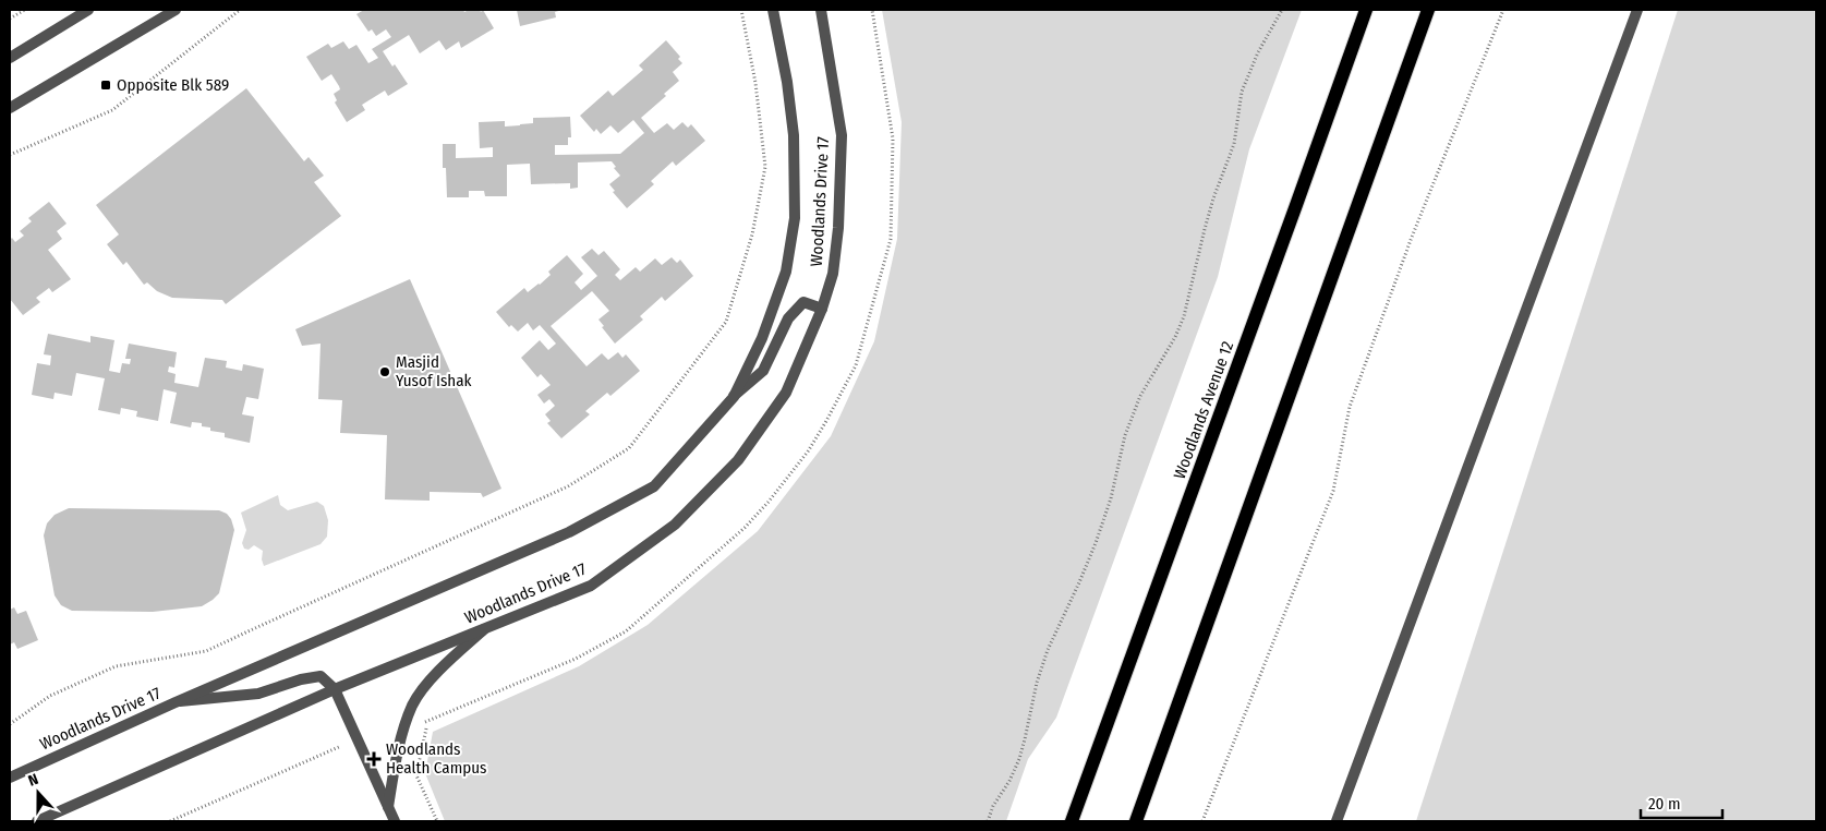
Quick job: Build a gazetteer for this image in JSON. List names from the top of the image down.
{
  "streets": {
    "main road": ["Woodlands Avenue 12"],
    "street": ["Woodlands Drive 17"]
  },
  "places": {
    "transit": ["Opposite Blk 589"],
    "other": ["Masjid Yusof Ishak"],
    "health": ["Woodlands Health Campus"]
  },
  "scale_bar": "20 m",
  "north": "top"
}
